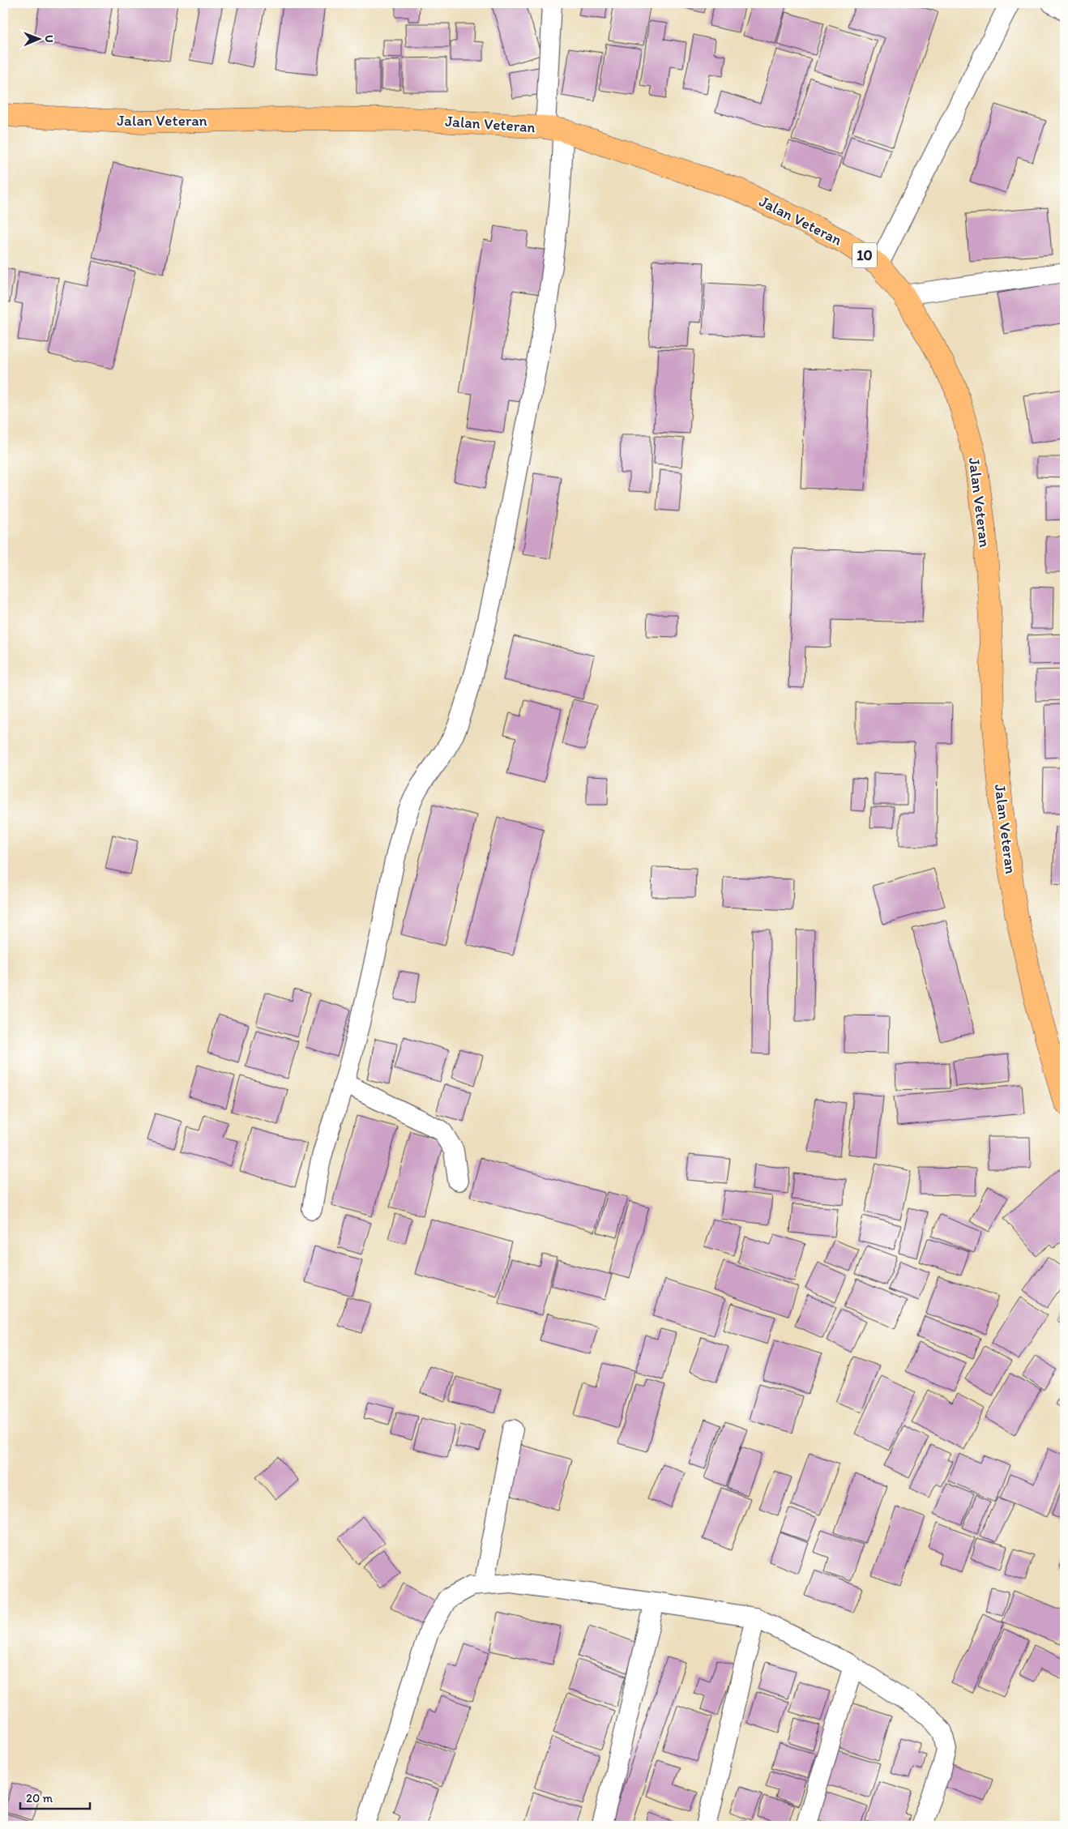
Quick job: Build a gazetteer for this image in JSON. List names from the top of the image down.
{
  "streets": {
    "highway": ["Jalan Veteran", "10"]
  },
  "scale_bar": "20 m",
  "north": "right"
}
